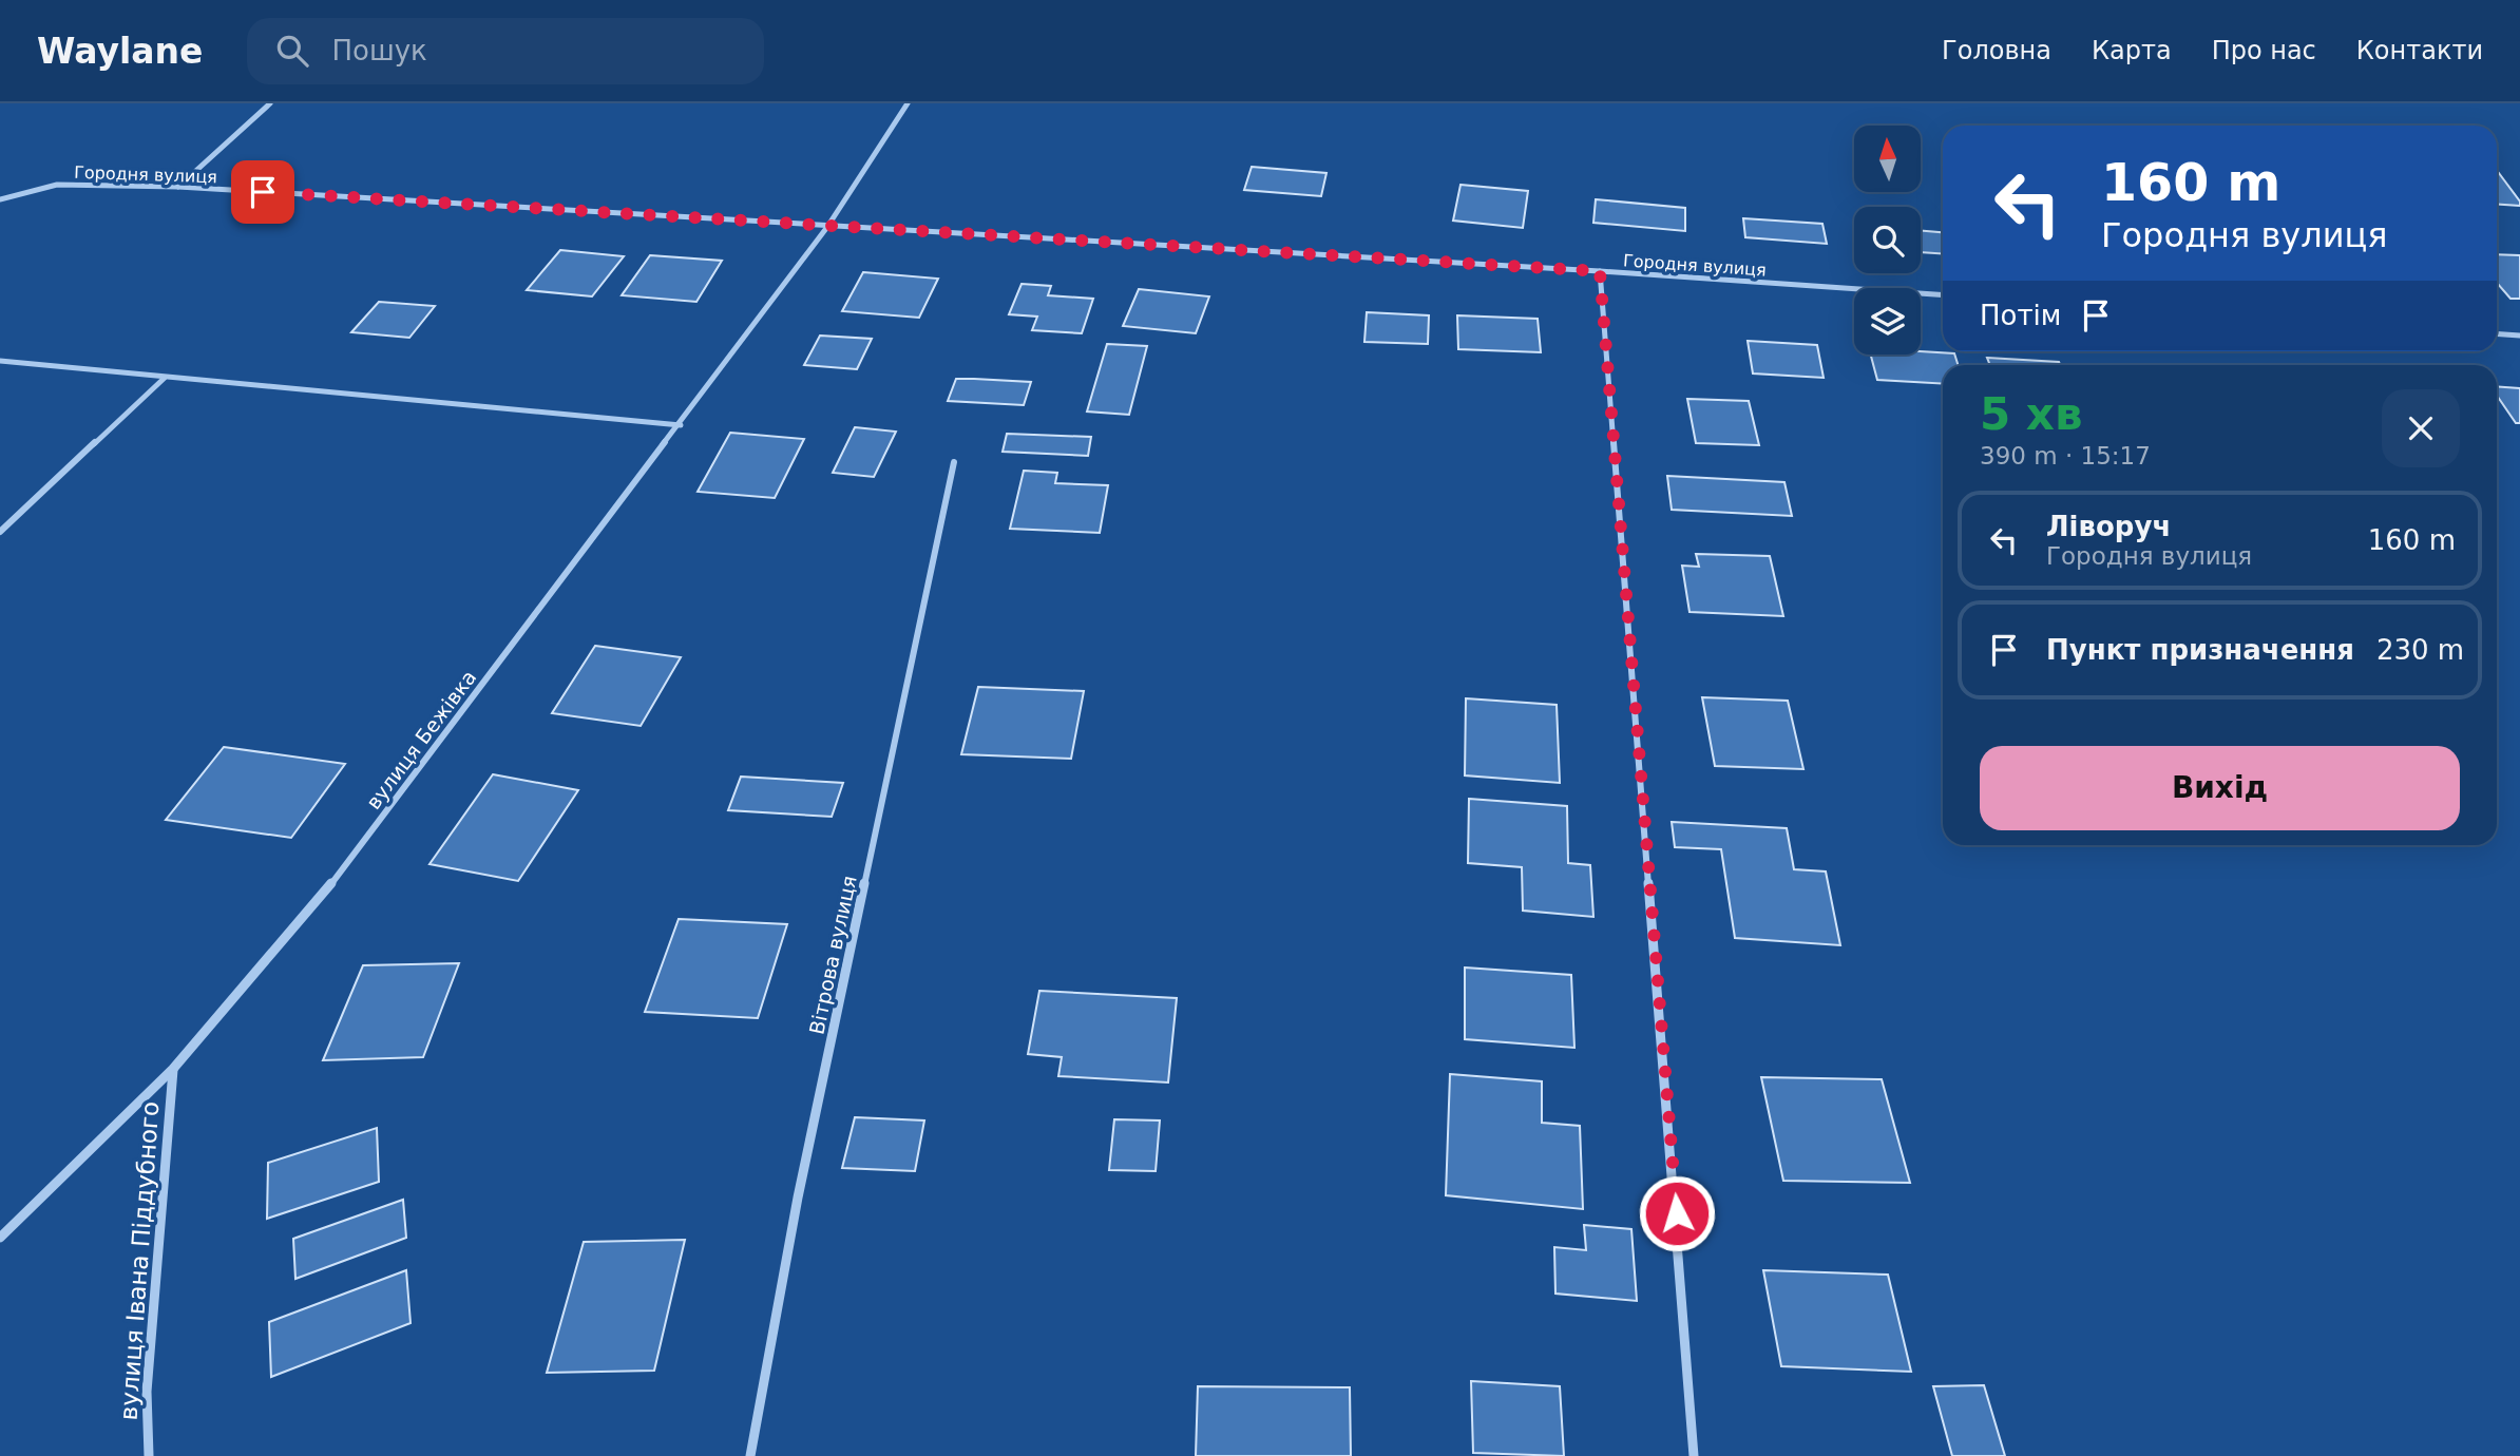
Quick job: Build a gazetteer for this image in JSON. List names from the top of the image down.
{
  "streets": {
    "street": [
      "Городня вулиця",
      "вулиця Бежівка",
      "Вітрова вулиця",
      "вулиця Івана Піддубного"
    ]
  },
  "crossings": [
    ["Городня вулиця", "вулиця Бежівка"],
    ["вулиця Бежівка", "вулиця Івана Піддубного"]
  ],
  "north": "top",
  "page": {
    "header": "Waylane",
    "search": "Пошук",
    "nav": [
      "Головна",
      "Карта",
      "Про нас",
      "Контакти"
    ],
    "turn": ["160 m", "Городня вулиця"],
    "then": "Потім",
    "heading": ["5 хв", "390 m · 15:17"],
    "list": [
      {
        "name": "Ліворуч",
        "note": "Городня вулиця",
        "value": "160 m"
      },
      {
        "name": "Пункт призначення",
        "value": "230 m"
      }
    ],
    "buttons": "Вихід"
  }
}
